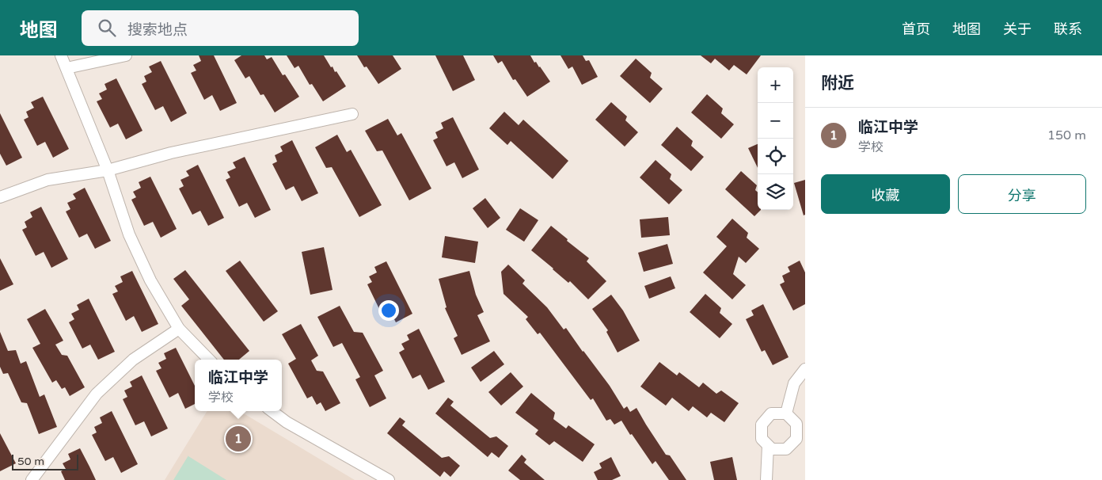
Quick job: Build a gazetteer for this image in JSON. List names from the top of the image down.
{
  "scale_bar": "50 m",
  "page": {
    "header": "地图",
    "search": "搜索地点",
    "nav": [
      "首页",
      "地图",
      "关于",
      "联系"
    ],
    "heading": "附近",
    "map_buttons": ["+", "−"],
    "list": [
      {
        "mark": "1",
        "name": "临江中学",
        "note": "学校",
        "value": "150 m"
      }
    ],
    "buttons": ["收藏", "分享"],
    "popup": ["临江中学", "学校"],
    "pins": "1",
    "scale": "50 m"
  }
}
